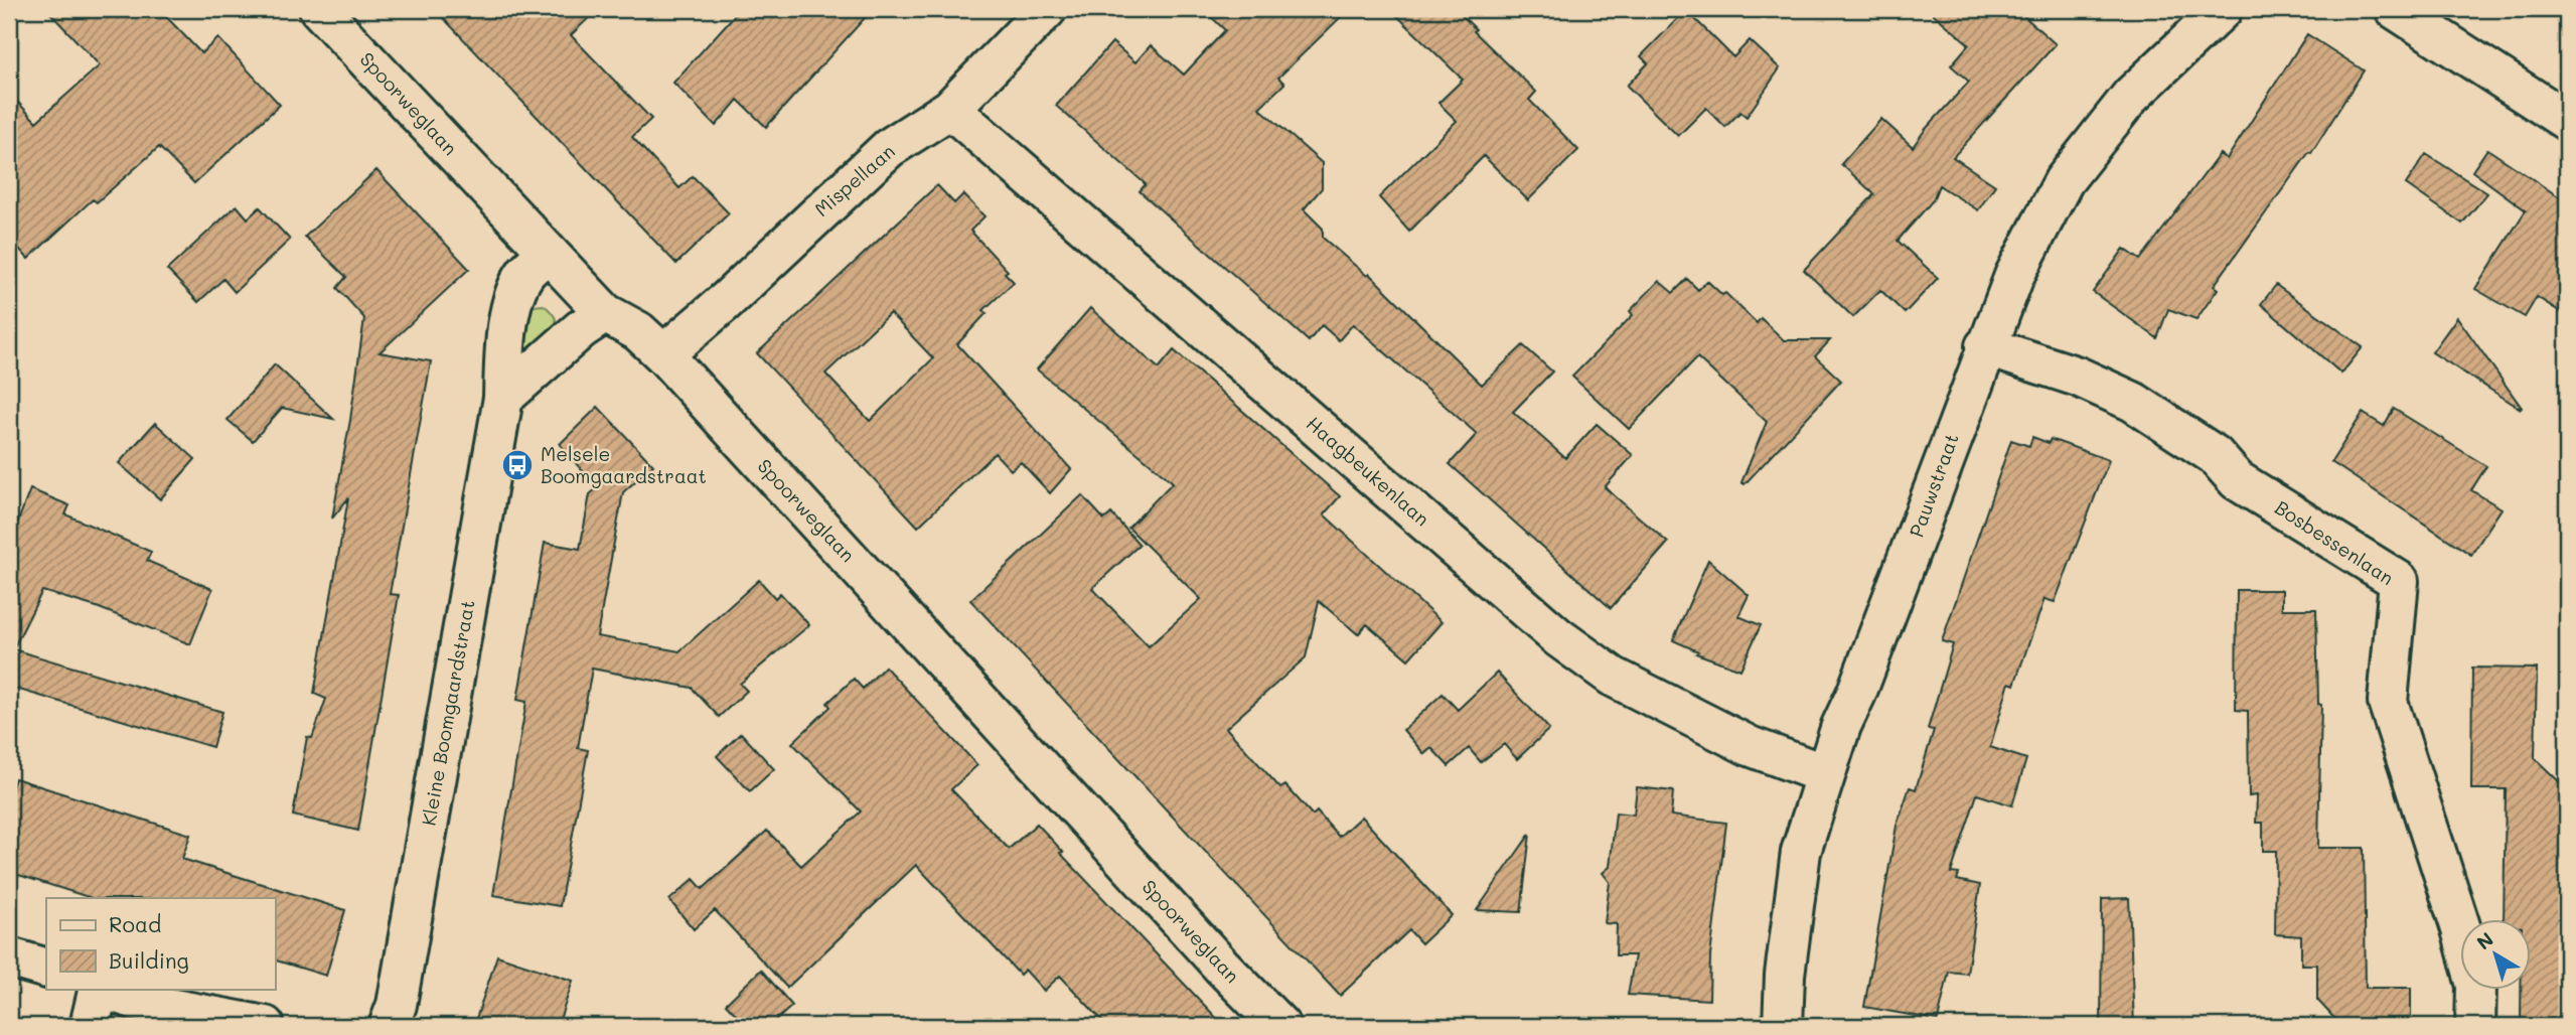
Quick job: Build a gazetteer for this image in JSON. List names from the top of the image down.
{
  "streets": {
    "street": [
      "Spoorweglaan",
      "Mispellaan",
      "Haagbeukenlaan",
      "Pauwstraat",
      "Bosbessenlaan",
      "Kleine Boomgaardstraat"
    ]
  },
  "crossings": [
    ["Spoorweglaan", "Mispellaan"],
    ["Spoorweglaan", "Kleine Boomgaardstraat"],
    ["Mispellaan", "Haagbeukenlaan"],
    ["Haagbeukenlaan", "Pauwstraat"],
    ["Pauwstraat", "Bosbessenlaan"]
  ],
  "places": {
    "bus stop": ["Melsele Boomgaardstraat"]
  },
  "legend": ["Road", "Building"],
  "north": "top left"
}
